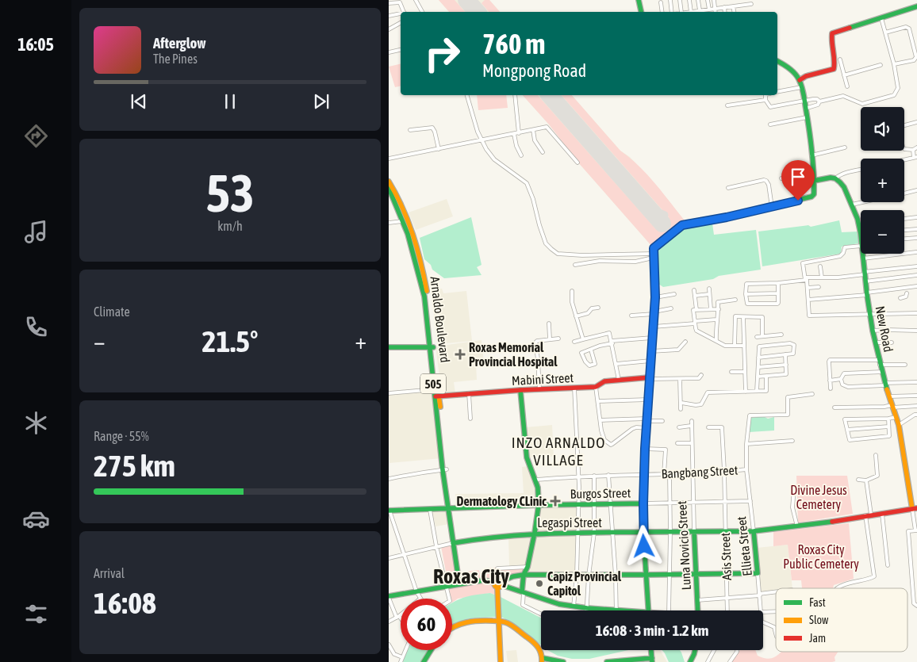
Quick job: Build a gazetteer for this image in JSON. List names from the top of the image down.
{
  "streets": {
    "main road": [
      "Arnaldo Boulevard",
      "New Road",
      "Mabini Street",
      "505",
      "Burgos Street",
      "Legaspi Street",
      "Luna Novicio Street",
      "Ellieta Street"
    ],
    "street": ["Bangbang Street", "Asis Street"]
  },
  "crossings": [
    ["Arnaldo Boulevard", "Mabini Street"],
    ["Arnaldo Boulevard", "Burgos Street"],
    ["Arnaldo Boulevard", "Legaspi Street"],
    ["New Road", "Legaspi Street"],
    ["Bangbang Street", "Luna Novicio Street"],
    ["Bangbang Street", "Ellieta Street"],
    ["Bangbang Street", "Asis Street"],
    ["Burgos Street", "Luna Novicio Street"],
    ["Burgos Street", "Ellieta Street"],
    ["Burgos Street", "Asis Street"],
    ["Legaspi Street", "Luna Novicio Street"],
    ["Legaspi Street", "Ellieta Street"],
    ["Legaspi Street", "Asis Street"]
  ],
  "districts": ["INZO ARNALDO VILLAGE", "Roxas City"],
  "parks": ["Divine Jesus Cemetery", "Roxas City Public Cemetery"],
  "places": {
    "health": ["Roxas Memorial Provincial Hospital", "Dermatology CLinic"],
    "other": ["Capiz Provincial Capitol"]
  },
  "legend": ["Fast", "Slow", "Jam"],
  "page": {
    "tabs": "16:05",
    "turn": ["760 m", "Mongpong Road"],
    "song": ["Afterglow", "The Pines"],
    "map_buttons": ["+", "−"],
    "tile": [
      ["53", "km/h"],
      "Climate",
      ["Range · 55%", "275 km"],
      ["Arrival", "16:08"]
    ],
    "heat": ["−", "21.5°", "+"],
    "limit": "60",
    "trip": "16:08 · 3 min · 1.2 km"
  }
}
